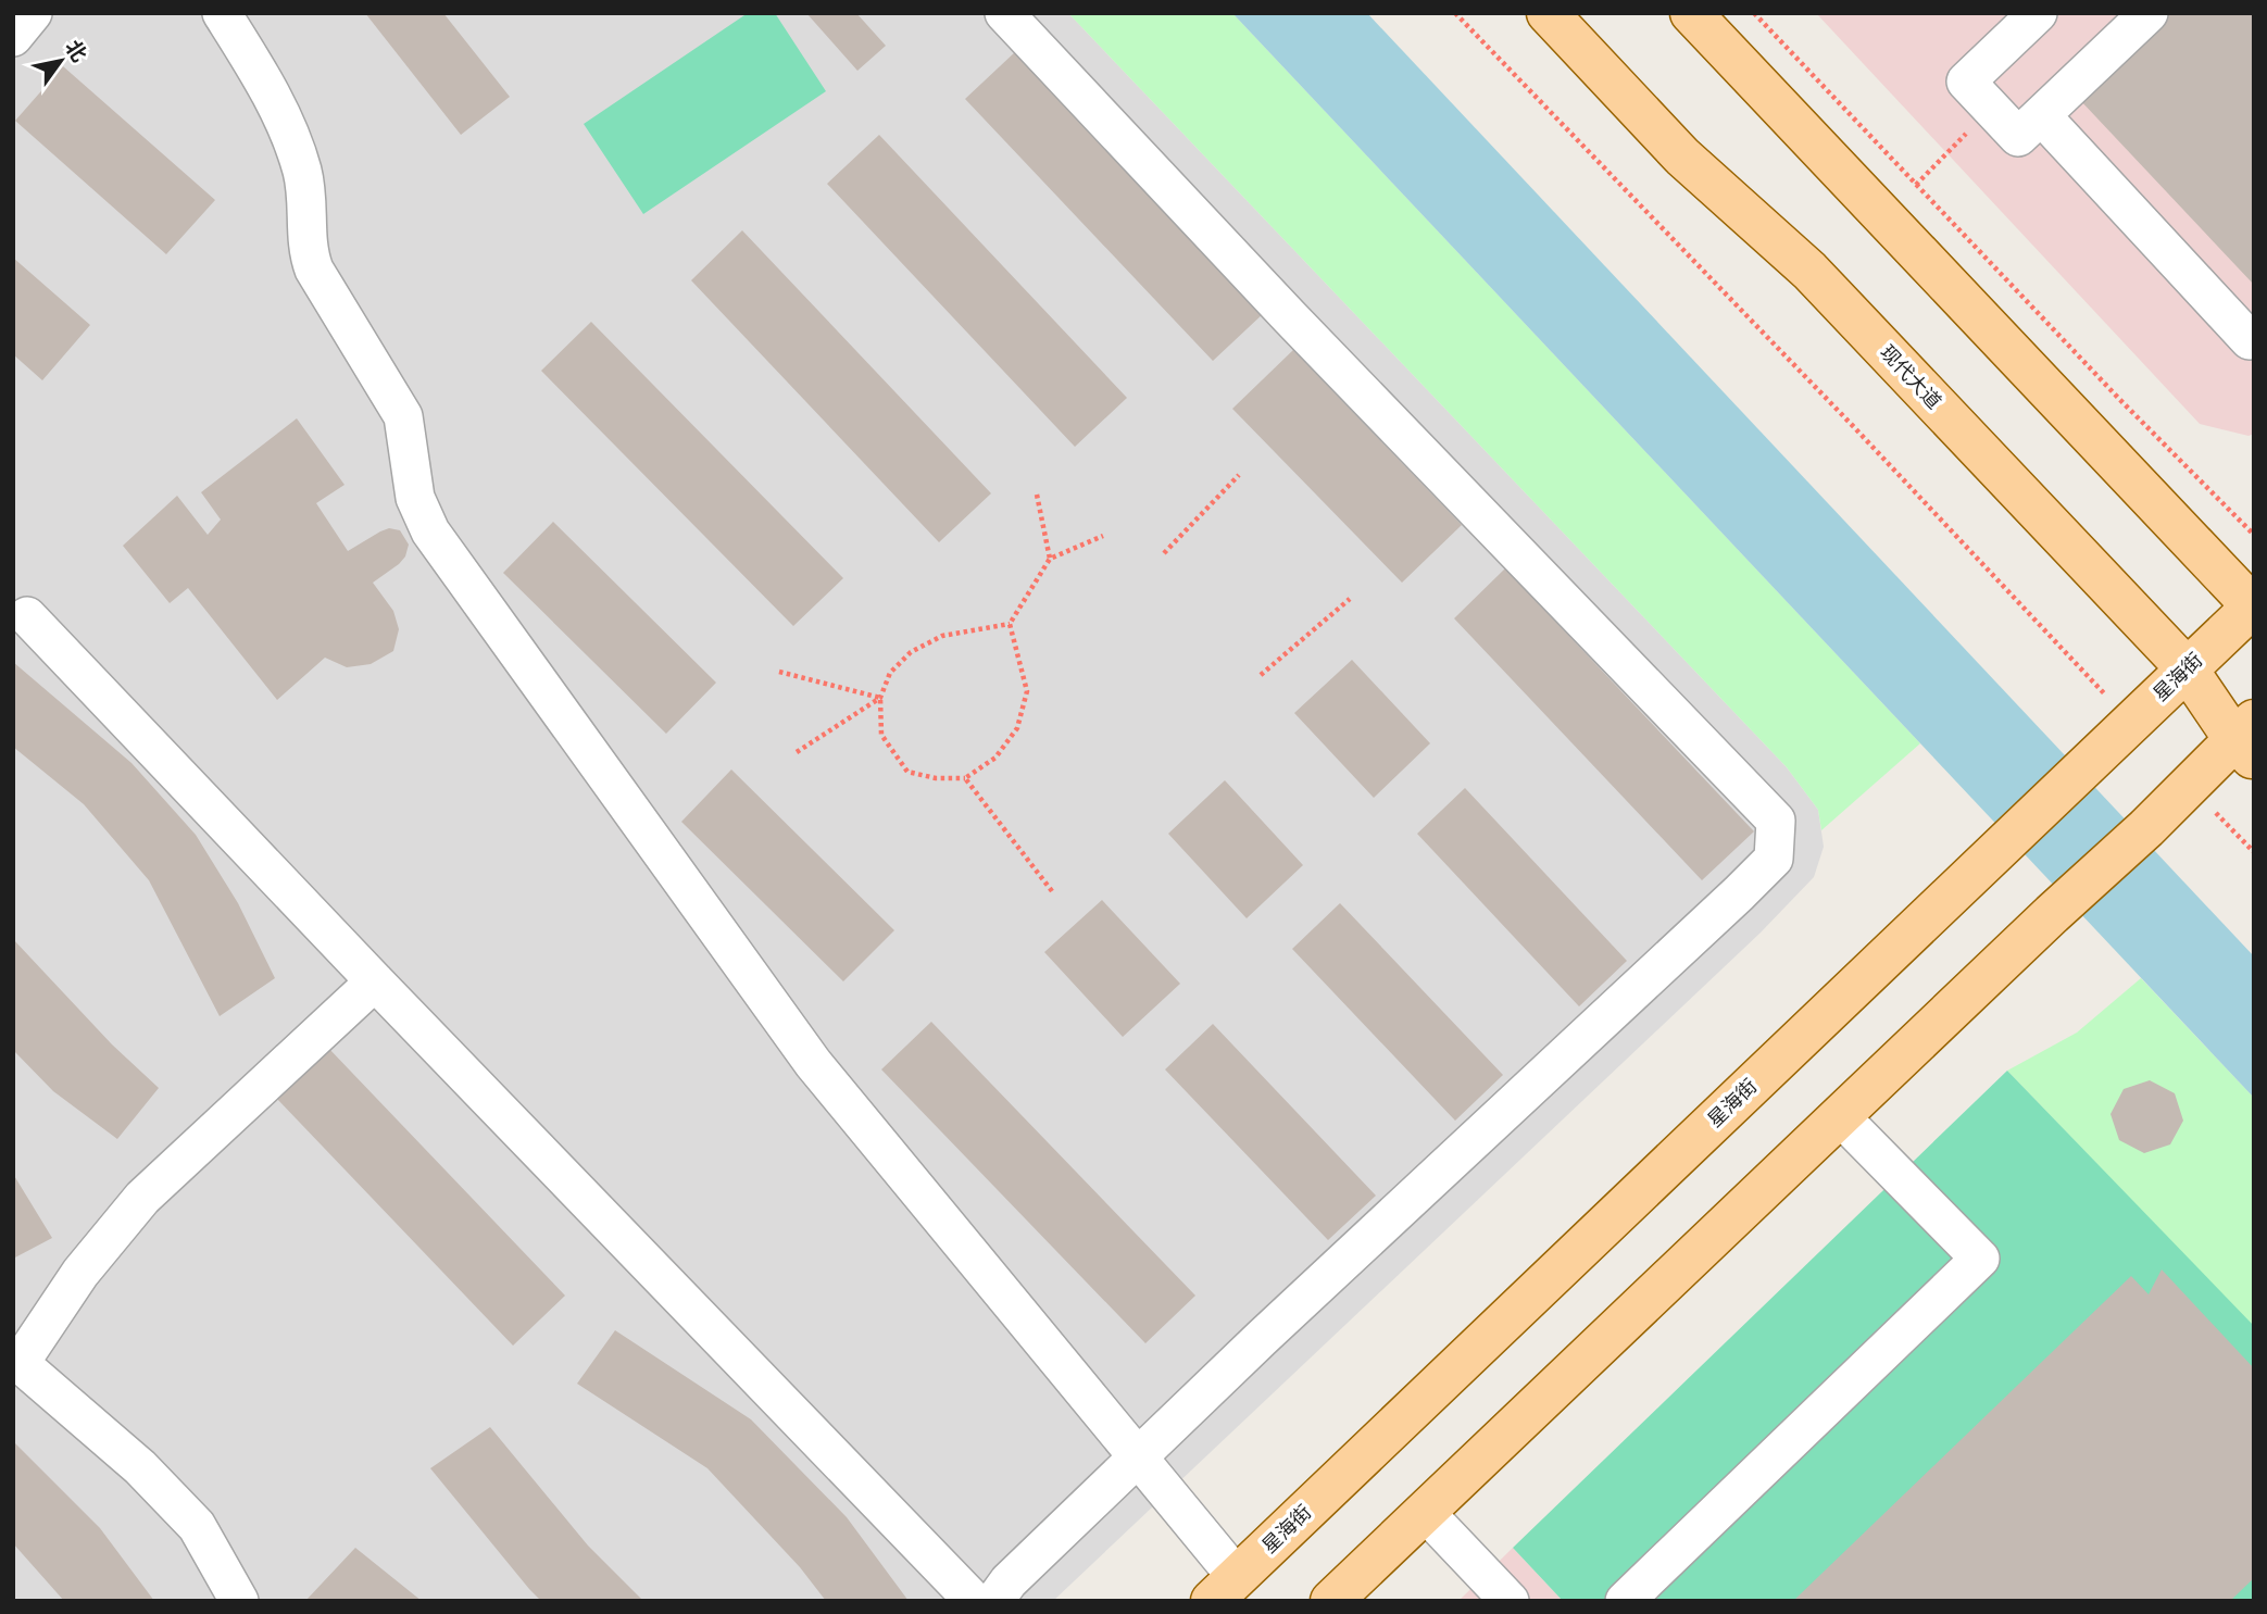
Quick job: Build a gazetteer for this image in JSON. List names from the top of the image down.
{
  "streets": {
    "main road": ["现代大道", "星海街"]
  },
  "crossings": [
    ["现代大道", "星海街"]
  ],
  "north": "top right"
}
